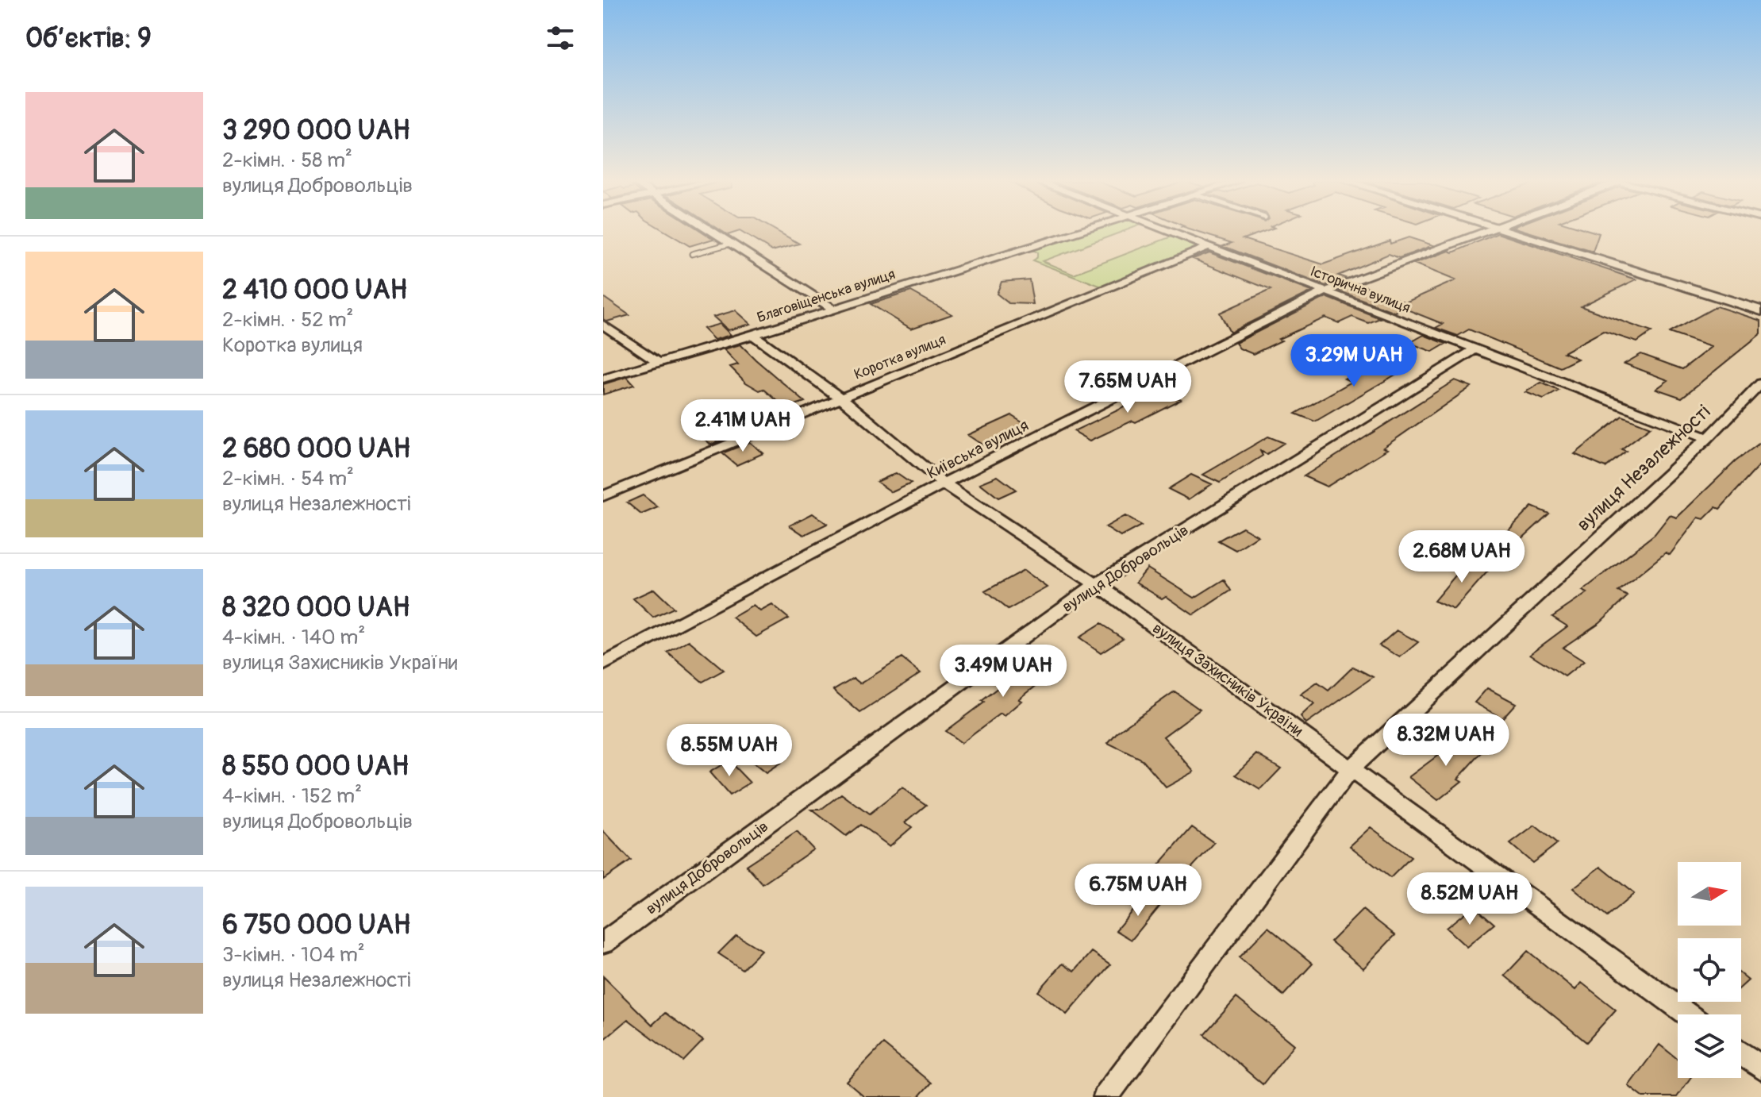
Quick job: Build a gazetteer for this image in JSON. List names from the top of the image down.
{
  "streets": {
    "street": [
      "Історична вулиця",
      "Благовіщенська вулиця",
      "Коротка вулиця",
      "Київська вулиця",
      "вулиця Незалежності",
      "вулиця Добровольців",
      "вулиця Захисників України"
    ]
  },
  "crossings": [
    ["Історична вулиця", "Коротка вулиця"],
    ["Історична вулиця", "Київська вулиця"],
    ["Історична вулиця", "вулиця Незалежності"],
    ["Історична вулиця", "вулиця Добровольців"],
    ["Благовіщенська вулиця", "вулиця Захисників України"],
    ["Коротка вулиця", "вулиця Захисників України"],
    ["Київська вулиця", "вулиця Захисників України"],
    ["вулиця Незалежності", "вулиця Захисників України"],
    ["вулиця Добровольців", "вулиця Захисників України"]
  ],
  "north": "right",
  "page": {
    "heading": "Об’єктів: 9",
    "list": [
      {
        "name": "3 290 000 UAH",
        "note": "2-кімн. · 58 m² · вулиця Добровольців"
      },
      {
        "name": "2 410 000 UAH",
        "note": "2-кімн. · 52 m² · Коротка вулиця"
      },
      {
        "name": "2 680 000 UAH",
        "note": "2-кімн. · 54 m² · вулиця Незалежності"
      },
      {
        "name": "8 320 000 UAH",
        "note": "4-кімн. · 140 m² · вулиця Захисників України"
      },
      {
        "name": "8 550 000 UAH",
        "note": "4-кімн. · 152 m² · вулиця Добровольців"
      },
      {
        "name": "6 750 000 UAH",
        "note": "3-кімн. · 104 m² · вулиця Незалежності"
      }
    ],
    "price": [
      "3.29M UAH",
      "7.65M UAH",
      "2.41M UAH",
      "2.68M UAH",
      "3.49M UAH",
      "8.32M UAH",
      "8.55M UAH",
      "6.75M UAH",
      "8.52M UAH"
    ]
  }
}
